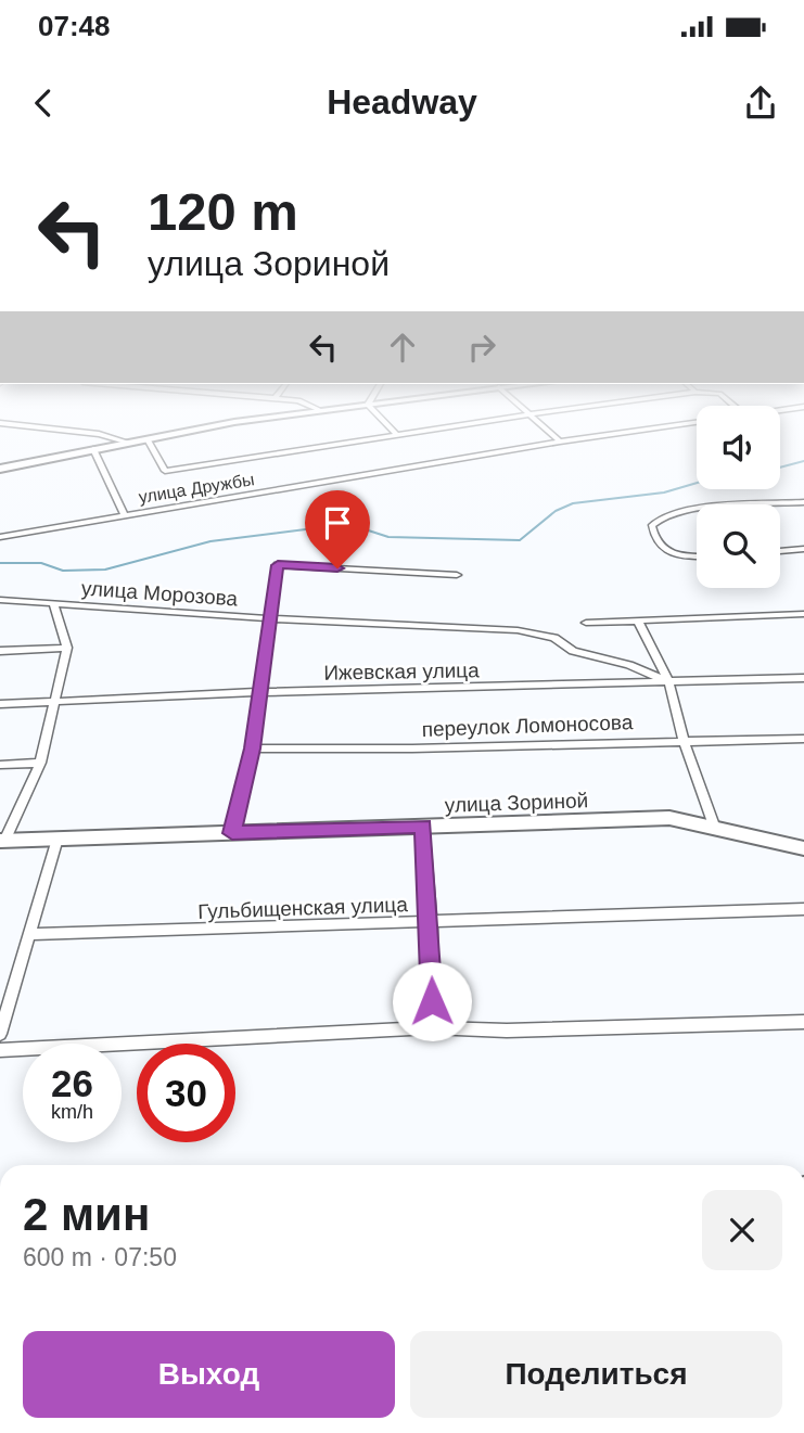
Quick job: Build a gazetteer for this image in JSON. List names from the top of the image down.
{
  "streets": {
    "main road": ["улица Зориной"],
    "street": [
      "улица Дружбы",
      "улица Морозова",
      "Ижевская улица",
      "переулок Ломоносова",
      "Гульбищенская улица"
    ]
  },
  "crossings": [
    ["улица Морозова", "Ижевская улица"]
  ],
  "page": {
    "status": "07:48",
    "header": "Headway",
    "turn": ["120 m", "улица Зориной"],
    "speed": "26 km/h",
    "limit": "30",
    "heading": ["2 мин", "600 m · 07:50"],
    "buttons": ["Выход", "Поделиться"]
  }
}
